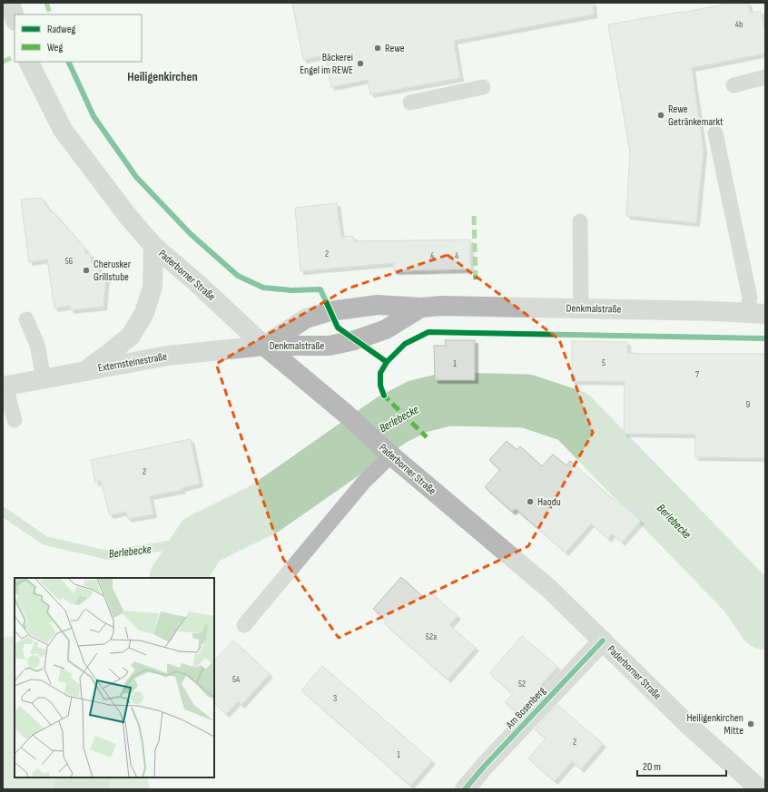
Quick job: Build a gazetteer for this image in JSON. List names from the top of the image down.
{
  "streets": {
    "main road": ["Paderborner Straße", "Denkmalstraße", "Externsteinestraße"],
    "street": ["Am Bosenberg"]
  },
  "crossings": [
    ["Paderborner Straße", "Denkmalstraße"],
    ["Paderborner Straße", "Externsteinestraße"],
    ["Paderborner Straße", "Am Bosenberg"],
    ["Denkmalstraße", "Externsteinestraße"]
  ],
  "districts": ["Heiligenkirchen"],
  "water": ["Berlebecke"],
  "places": [
    "Rewe",
    "Bäckerei Engel im REWE",
    "Rewe Getränkemarkt",
    "Cherusker Grillstube",
    "Haodu",
    "Heiligenkirchen Mitte"
  ],
  "house_numbers": [
    "4b",
    "2",
    "4",
    "4",
    "56",
    "5",
    "1",
    "7",
    "9",
    "2",
    "52a",
    "54",
    "52",
    "3",
    "2",
    "1"
  ],
  "legend": ["Radweg", "Weg"],
  "scale_bar": "20 m"
}
